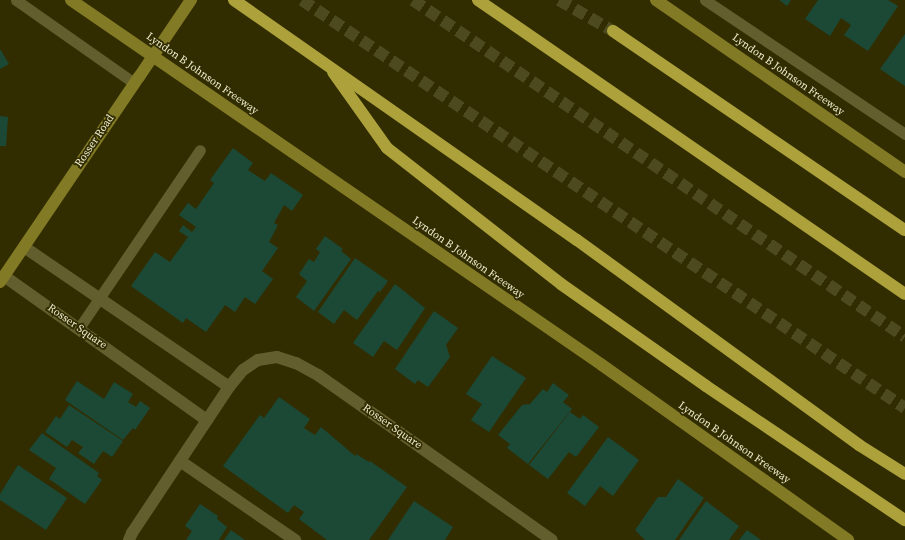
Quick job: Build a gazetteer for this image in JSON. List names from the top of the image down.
{
  "streets": {
    "main road": ["Lyndon B Johnson Freeway", "Rosser Road"],
    "street": ["Rosser Square"]
  },
  "crossings": [
    ["Rosser Road", "Rosser Square"]
  ]
}
